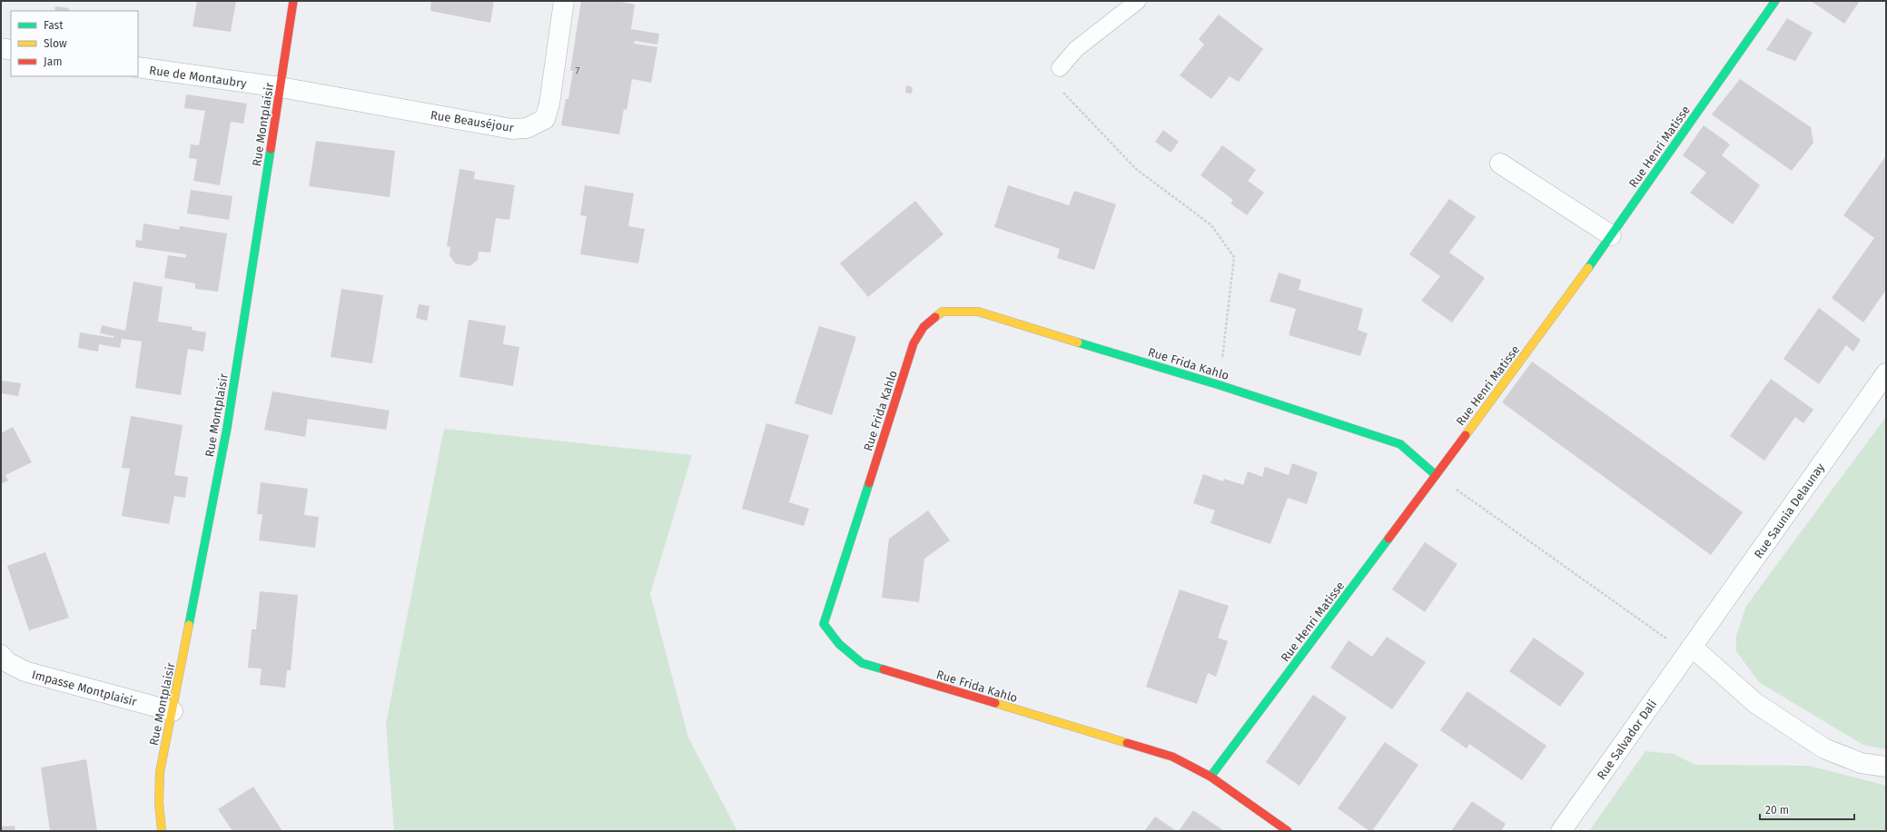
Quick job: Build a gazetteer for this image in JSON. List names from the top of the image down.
{
  "streets": {
    "street": [
      "Rue de Montaubry",
      "Rue Beauséjour",
      "Rue Montplaisir",
      "Rue Henri Matisse",
      "Rue Frida Kahlo",
      "Rue Saunia Delaunay",
      "Impasse Montplaisir",
      "Rue Salvador Dali"
    ]
  },
  "crossings": [
    ["Rue de Montaubry", "Rue Beauséjour"],
    ["Rue de Montaubry", "Rue Montplaisir"],
    ["Rue Beauséjour", "Rue Montplaisir"],
    ["Rue Montplaisir", "Impasse Montplaisir"],
    ["Rue Henri Matisse", "Rue Frida Kahlo"],
    ["Rue Saunia Delaunay", "Rue Salvador Dali"]
  ],
  "house_numbers": ["7"],
  "legend": ["Fast", "Slow", "Jam"],
  "scale_bar": "20 m"
}
